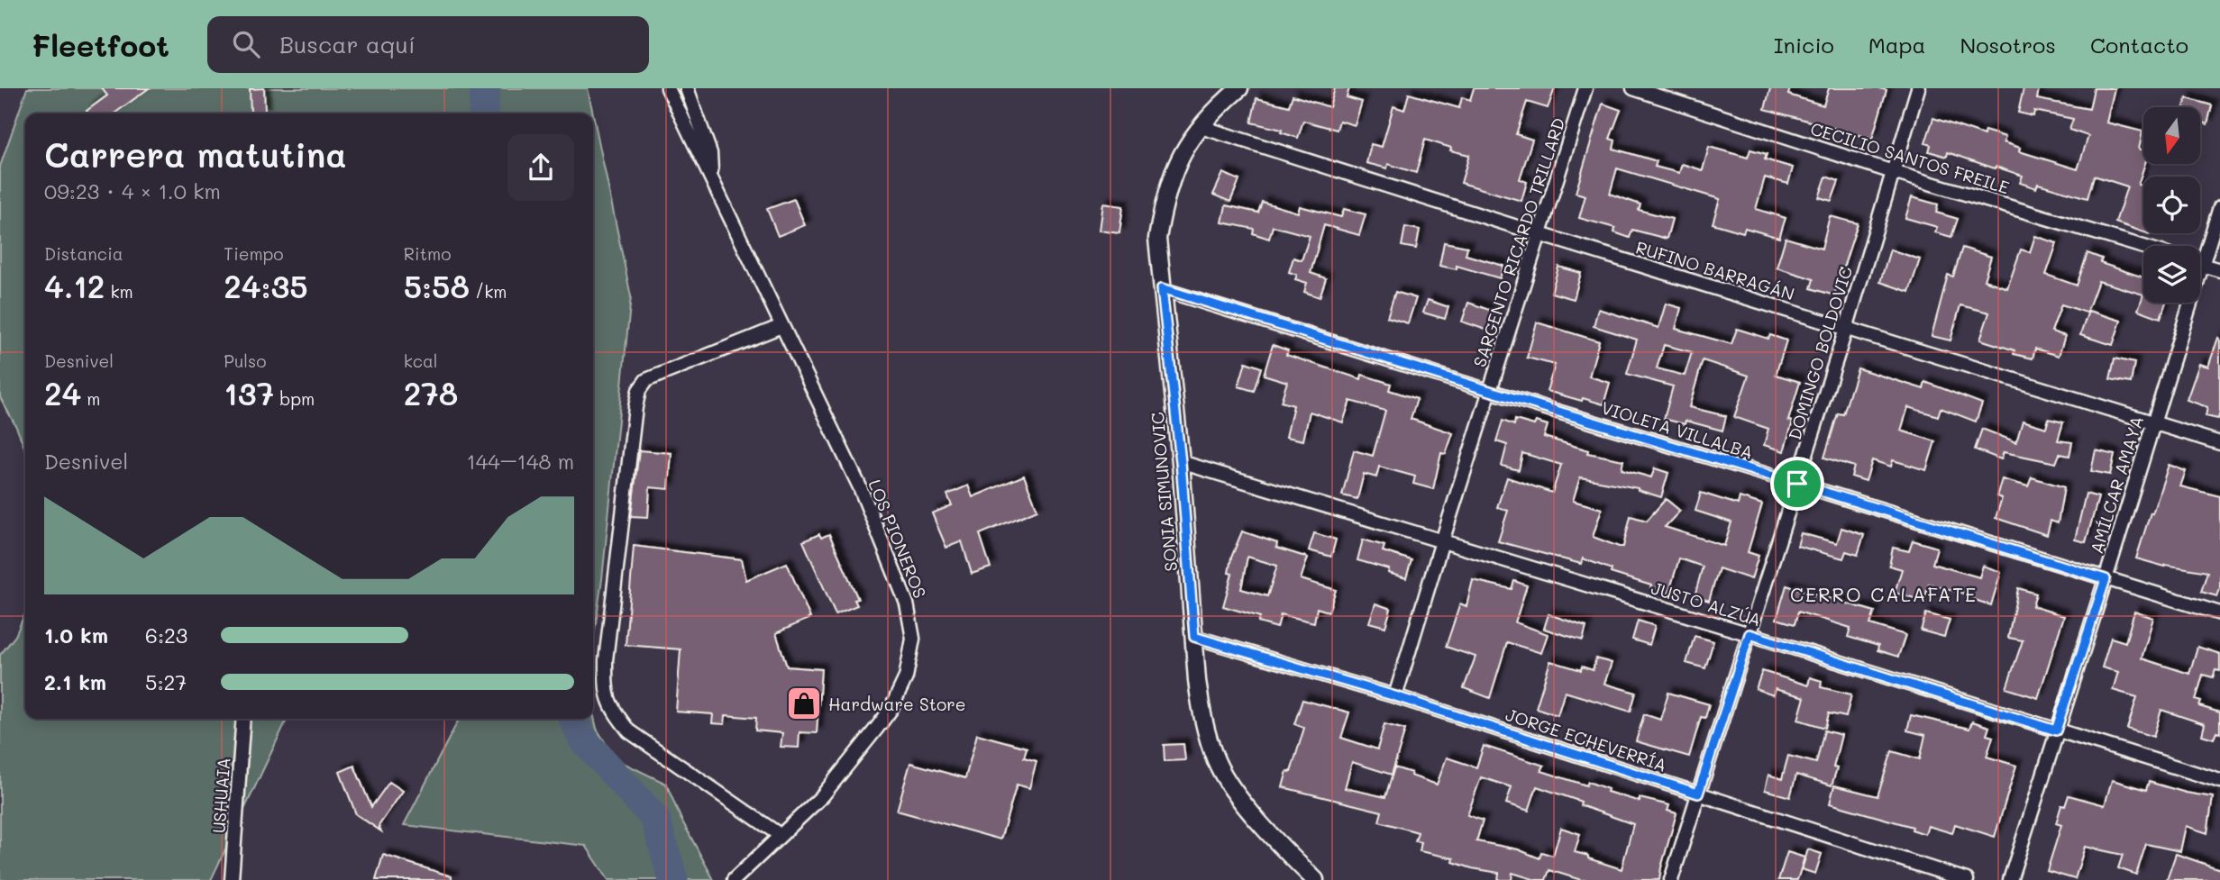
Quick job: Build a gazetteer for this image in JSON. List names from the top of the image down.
{
  "streets": {
    "street": [
      "CECILIO SANTOS FREILE",
      "SARGENTO RICARDO TRILLARD",
      "RUFINO BARRAGÁN",
      "DOMINGO BOLDOVIC",
      "VIOLETA VILLALBA",
      "AMÍLCAR AMAYA",
      "SONIA SIMUNOVIC",
      "LOS PIONEROS",
      "JUSTO ALZÚA",
      "JORGE ECHEVERRÍA",
      "USHUAIA"
    ]
  },
  "crossings": [
    ["CECILIO SANTOS FREILE", "DOMINGO BOLDOVIC"],
    ["SARGENTO RICARDO TRILLARD", "RUFINO BARRAGÁN"],
    ["SARGENTO RICARDO TRILLARD", "VIOLETA VILLALBA"],
    ["SARGENTO RICARDO TRILLARD", "JUSTO ALZÚA"],
    ["SARGENTO RICARDO TRILLARD", "JORGE ECHEVERRÍA"],
    ["RUFINO BARRAGÁN", "DOMINGO BOLDOVIC"],
    ["RUFINO BARRAGÁN", "AMÍLCAR AMAYA"],
    ["RUFINO BARRAGÁN", "SONIA SIMUNOVIC"],
    ["DOMINGO BOLDOVIC", "VIOLETA VILLALBA"],
    ["DOMINGO BOLDOVIC", "JUSTO ALZÚA"],
    ["DOMINGO BOLDOVIC", "JORGE ECHEVERRÍA"],
    ["VIOLETA VILLALBA", "AMÍLCAR AMAYA"],
    ["VIOLETA VILLALBA", "SONIA SIMUNOVIC"],
    ["AMÍLCAR AMAYA", "JUSTO ALZÚA"],
    ["SONIA SIMUNOVIC", "JUSTO ALZÚA"],
    ["SONIA SIMUNOVIC", "JORGE ECHEVERRÍA"]
  ],
  "districts": ["CERRO CALAFATE"],
  "places": {
    "shop": ["Hardware Store"]
  },
  "north": "bottom",
  "page": {
    "header": "Fleetfoot",
    "search": "Buscar aquí",
    "nav": [
      "Inicio",
      "Mapa",
      "Nosotros",
      "Contacto"
    ],
    "heading": ["Carrera matutina", "09:23 · 4 × 1.0 km"],
    "stats": [
      ["Distancia", "4.12 km"],
      ["Tiempo", "24:35"],
      ["Ritmo", "5:58 /km"],
      ["Desnivel", "24 m"],
      ["Pulso", "137 bpm"],
      ["kcal", "278"]
    ],
    "chart": ["Desnivel", "144–148 m"],
    "list": [
      {
        "name": "1.0 km",
        "note": "6:23"
      },
      {
        "name": "2.1 km",
        "note": "5:27"
      }
    ]
  }
}
